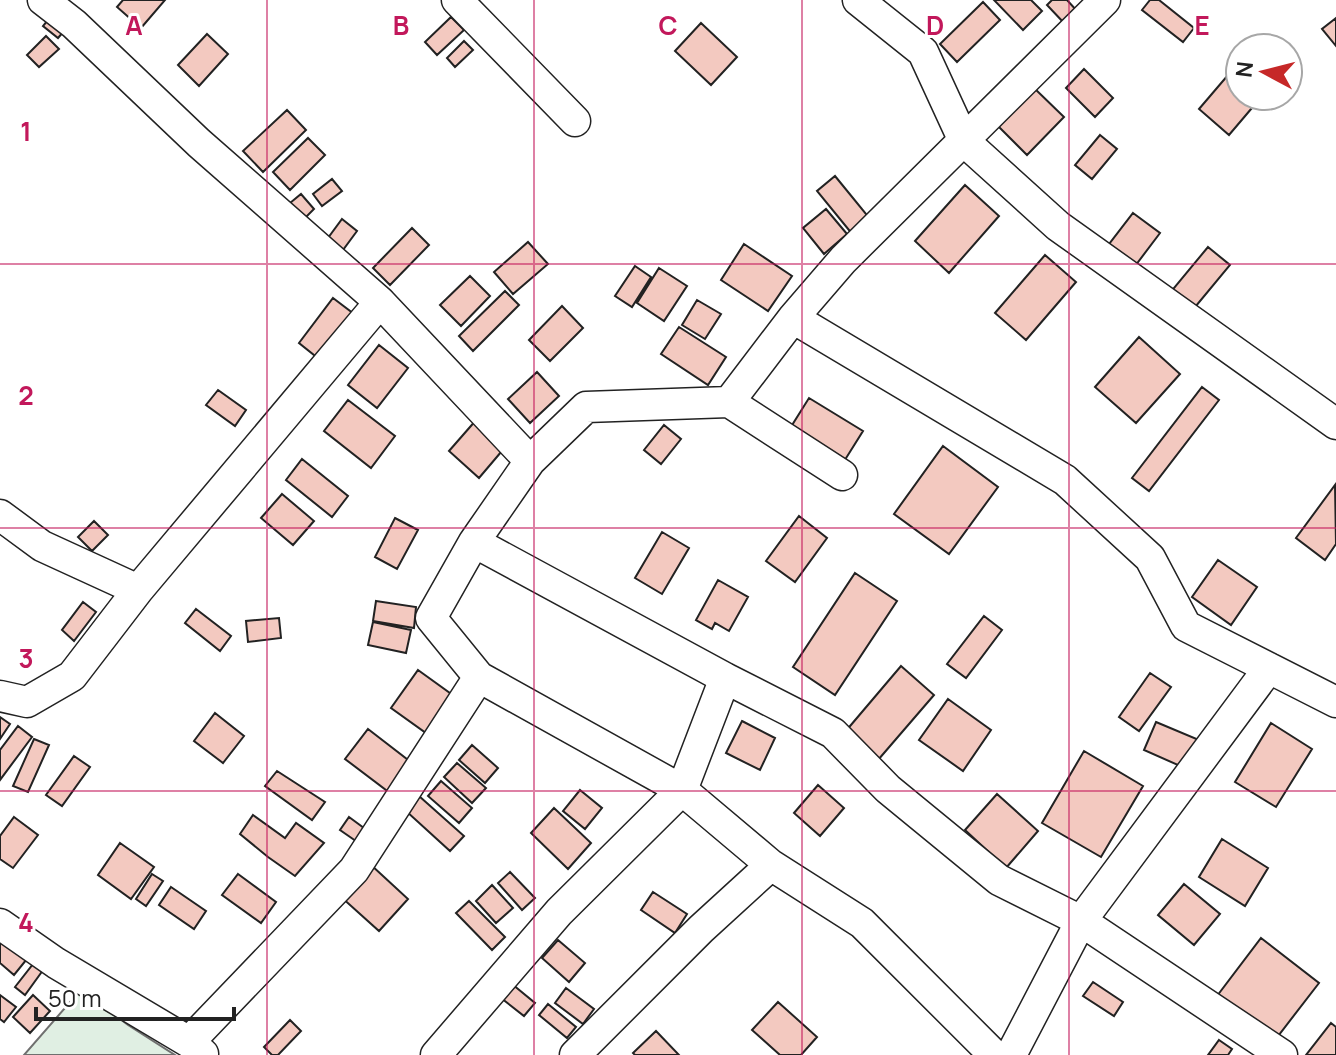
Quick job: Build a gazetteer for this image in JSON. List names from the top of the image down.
{
  "scale_bar": "50 m",
  "north": "left",
  "grid": {
    "columns": [
      "A",
      "B",
      "C",
      "D",
      "E"
    ],
    "rows": [
      "1",
      "2",
      "3",
      "4"
    ]
  }
}
